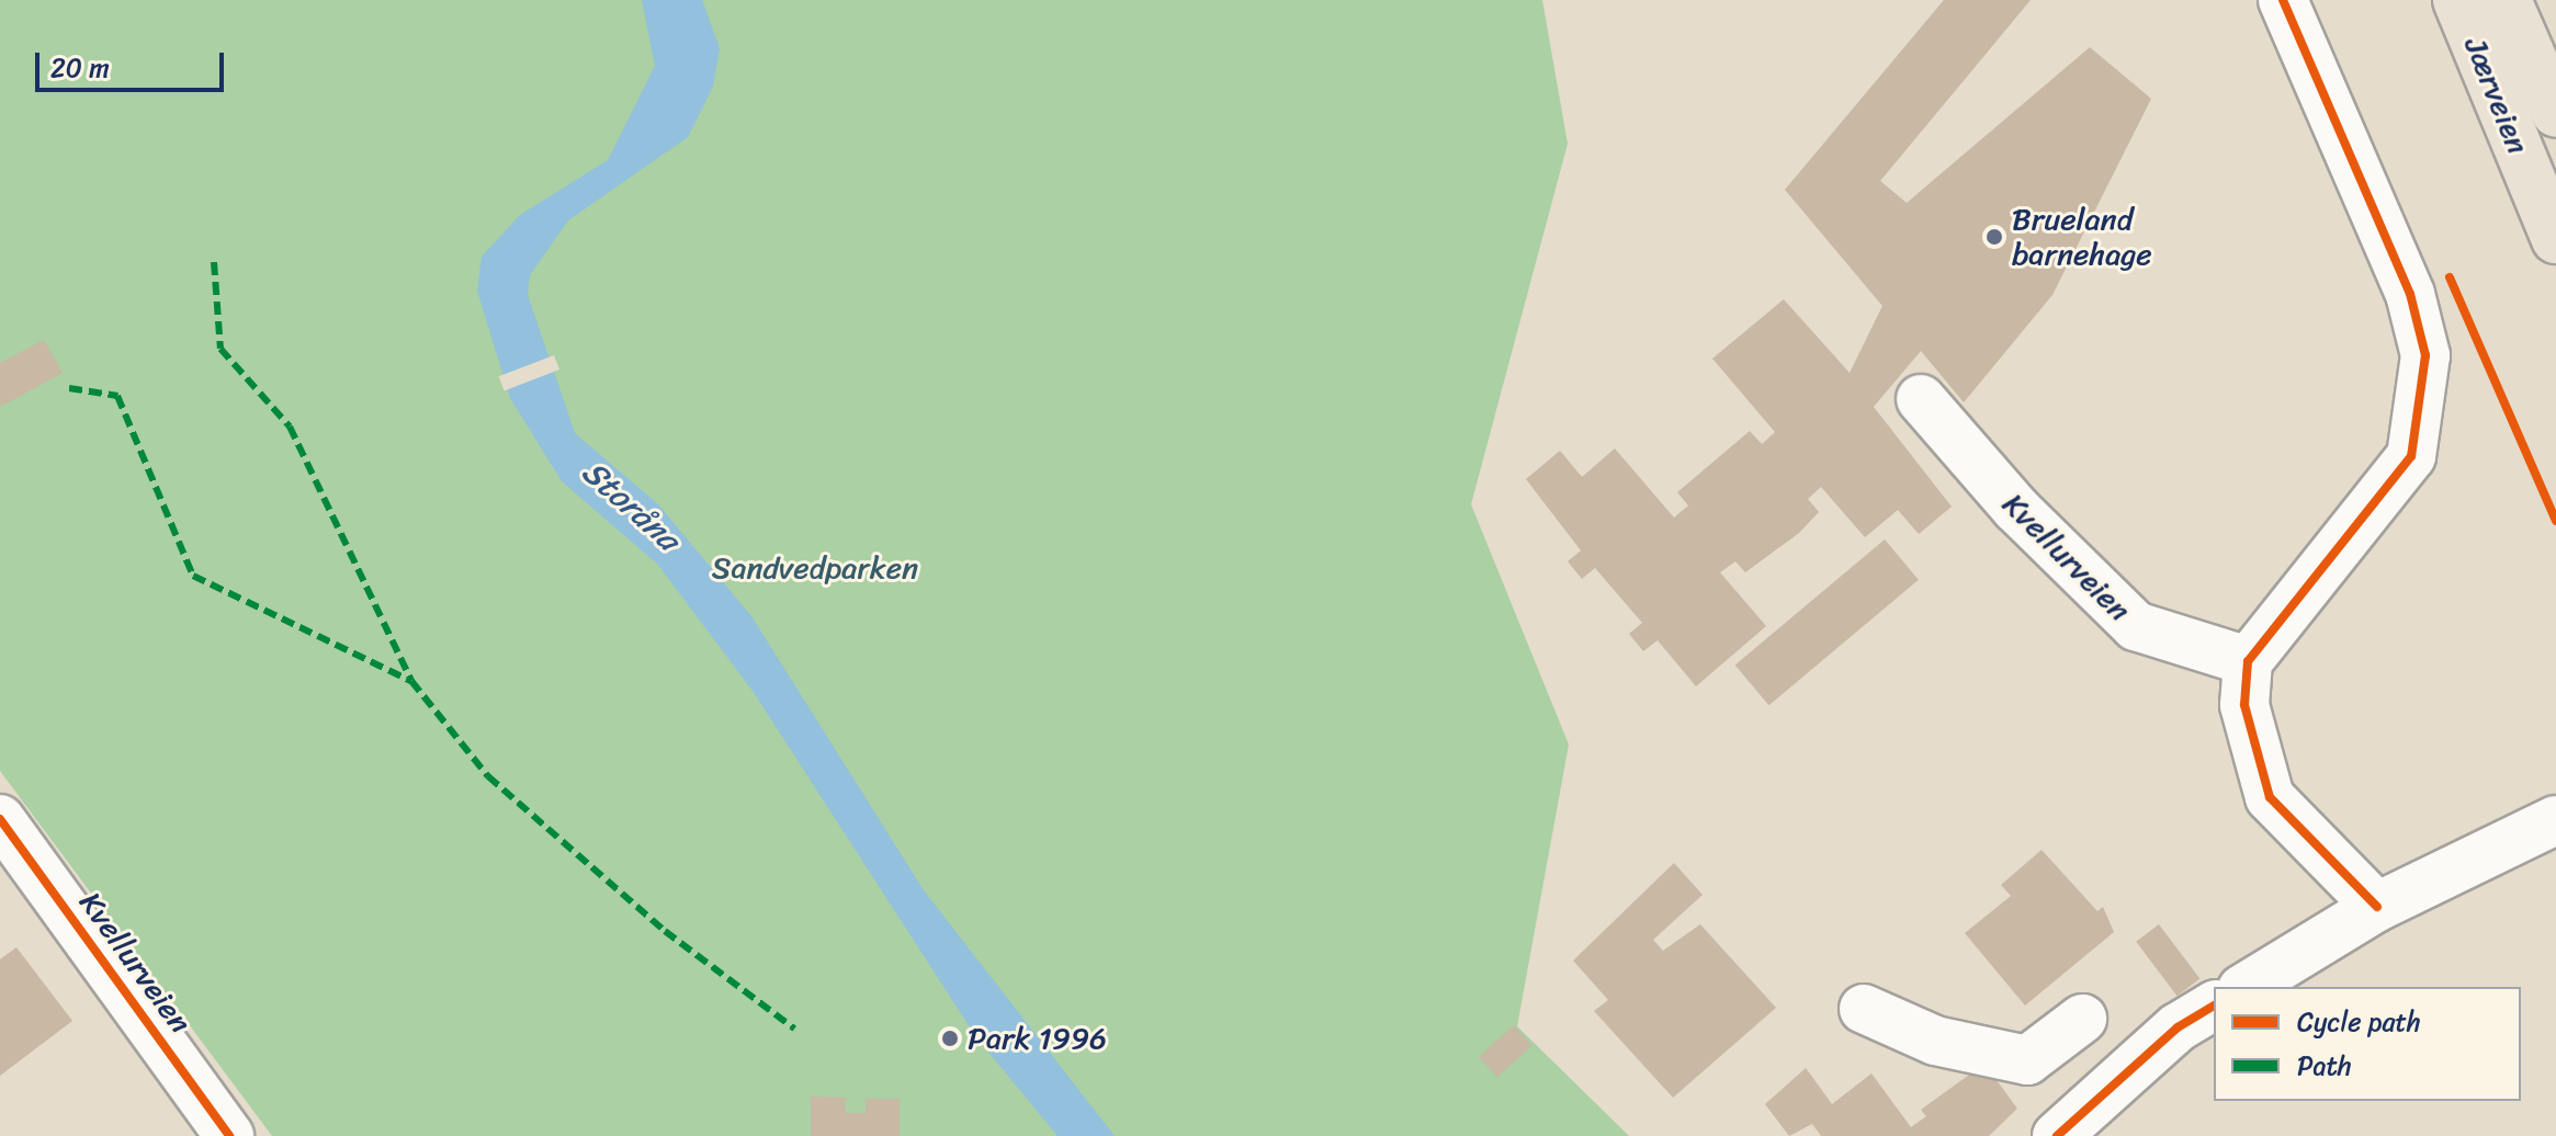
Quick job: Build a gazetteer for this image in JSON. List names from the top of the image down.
{
  "streets": {
    "main road": ["Jærveien"],
    "street": ["Kvellurveien"]
  },
  "water": ["Storåna"],
  "parks": ["Sandvedparken"],
  "places": ["Brueland barnehage", "Park 1996"],
  "legend": ["Cycle path", "Path"],
  "scale_bar": "20 m"
}
